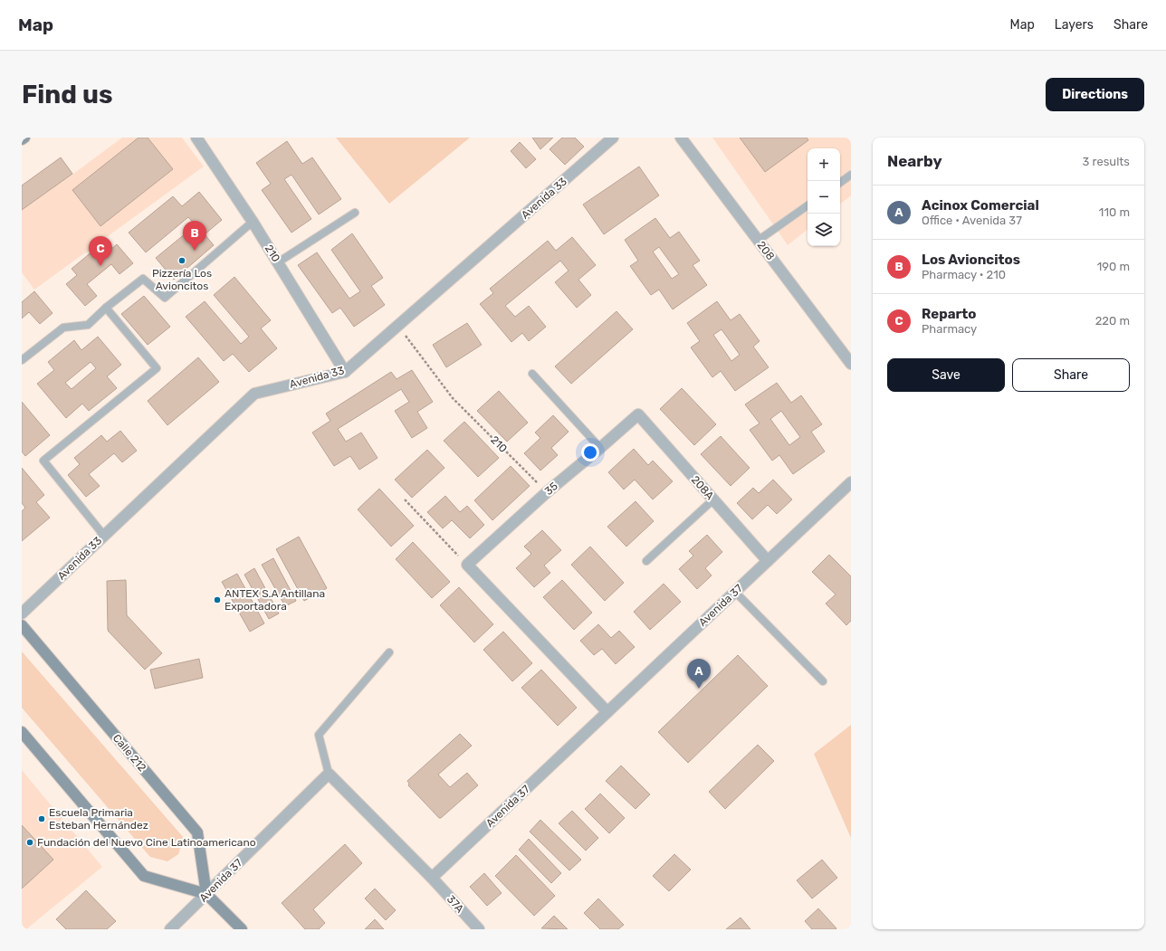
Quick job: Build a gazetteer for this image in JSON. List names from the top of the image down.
{
  "streets": {
    "street": [
      "Avenida 33",
      "208",
      "210",
      "208A",
      "35",
      "Avenida 37",
      "Calle 212",
      "37A"
    ]
  },
  "crossings": [
    ["Avenida 33", "210"],
    ["210", "35"],
    ["208A", "35"],
    ["208A", "Avenida 37"],
    ["Avenida 37", "Calle 212"],
    ["Avenida 37", "37A"]
  ],
  "places": [
    "Pizzería Los Avioncitos",
    "ANTEX S.A Antillana Exportadora",
    "Escuela Primaria Esteban Hernández",
    "Fundación del Nuevo Cine Latinoamericano"
  ],
  "page": {
    "header": "Map",
    "nav": ["Map", "Layers", "Share"],
    "buttons": [
      "Directions",
      ["Save", "Share"]
    ],
    "title": "Find us",
    "heading": ["Nearby", "3 results"],
    "map_buttons": ["+", "−"],
    "list": [
      {
        "mark": "A",
        "name": "Acinox Comercial",
        "note": "Office · Avenida 37",
        "value": "110 m"
      },
      {
        "mark": "B",
        "name": "Los Avioncitos",
        "note": "Pharmacy · 210",
        "value": "190 m"
      },
      {
        "mark": "C",
        "name": "Reparto",
        "note": "Pharmacy",
        "value": "220 m"
      }
    ],
    "pins": ["B", "C", "A"]
  }
}
